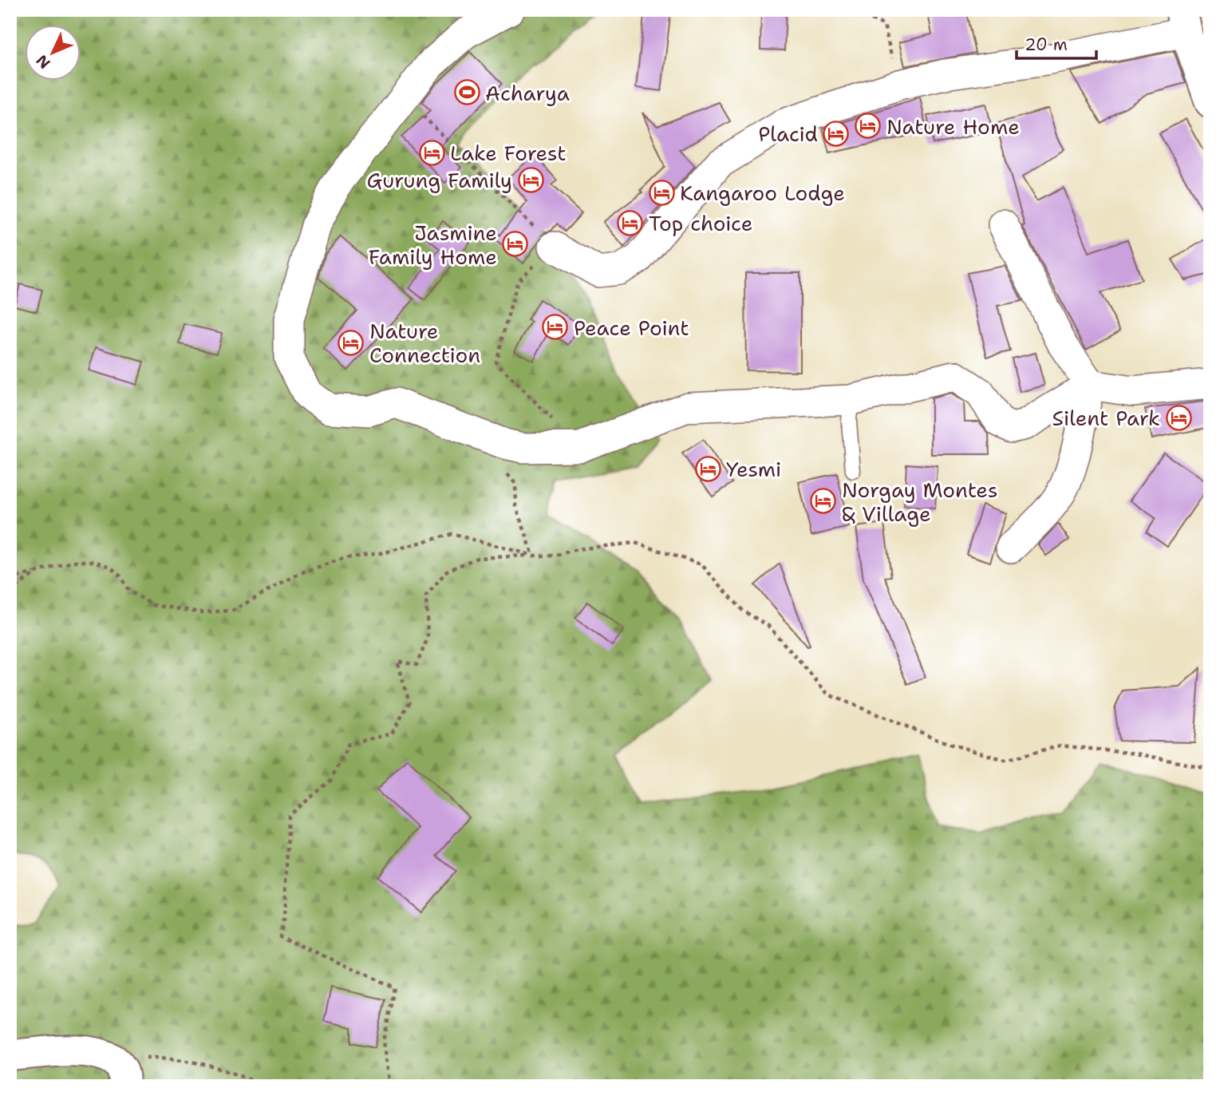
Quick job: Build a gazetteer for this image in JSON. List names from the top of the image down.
{
  "places": {
    "sports": ["Acharya"],
    "hotel": [
      "Nature Home",
      "Placid",
      "Lake Forest",
      "Gurung Family",
      "Kangaroo Lodge",
      "Top choice",
      "Jasmine Family Home",
      "Peace Point",
      "Nature Connection",
      "Silent Park",
      "Yesmi",
      "Norgay Montes & Village"
    ]
  },
  "scale_bar": "20 m",
  "north": "bottom left"
}
